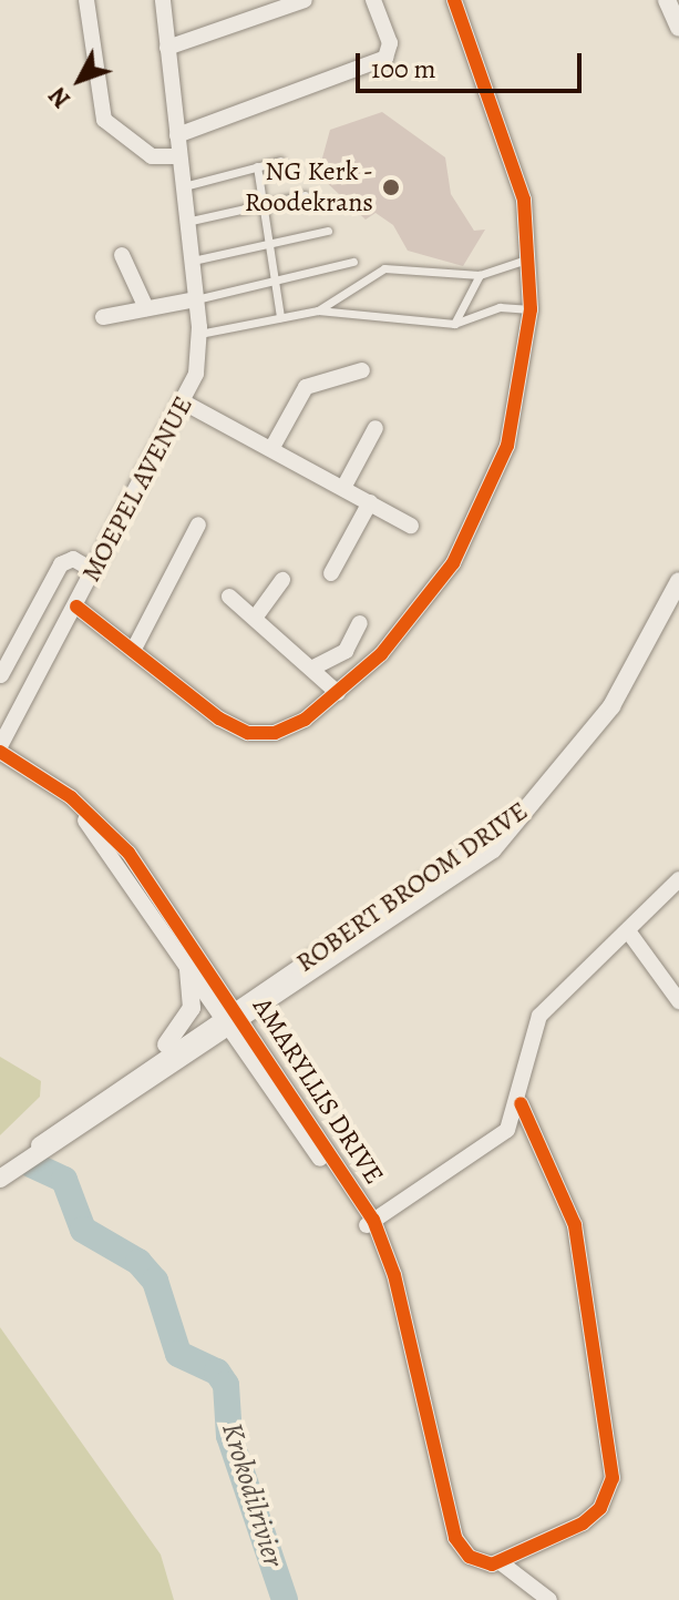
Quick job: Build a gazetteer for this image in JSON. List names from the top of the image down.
{
  "streets": {
    "street": ["MOEPEL AVENUE", "ROBERT BROOM DRIVE", "AMARYLLIS DRIVE"]
  },
  "crossings": [
    ["MOEPEL AVENUE", "AMARYLLIS DRIVE"],
    ["ROBERT BROOM DRIVE", "AMARYLLIS DRIVE"]
  ],
  "water": ["Krokodilrivier"],
  "places": ["NG Kerk - Roodekrans"],
  "scale_bar": "100 m",
  "north": "bottom left"
}
